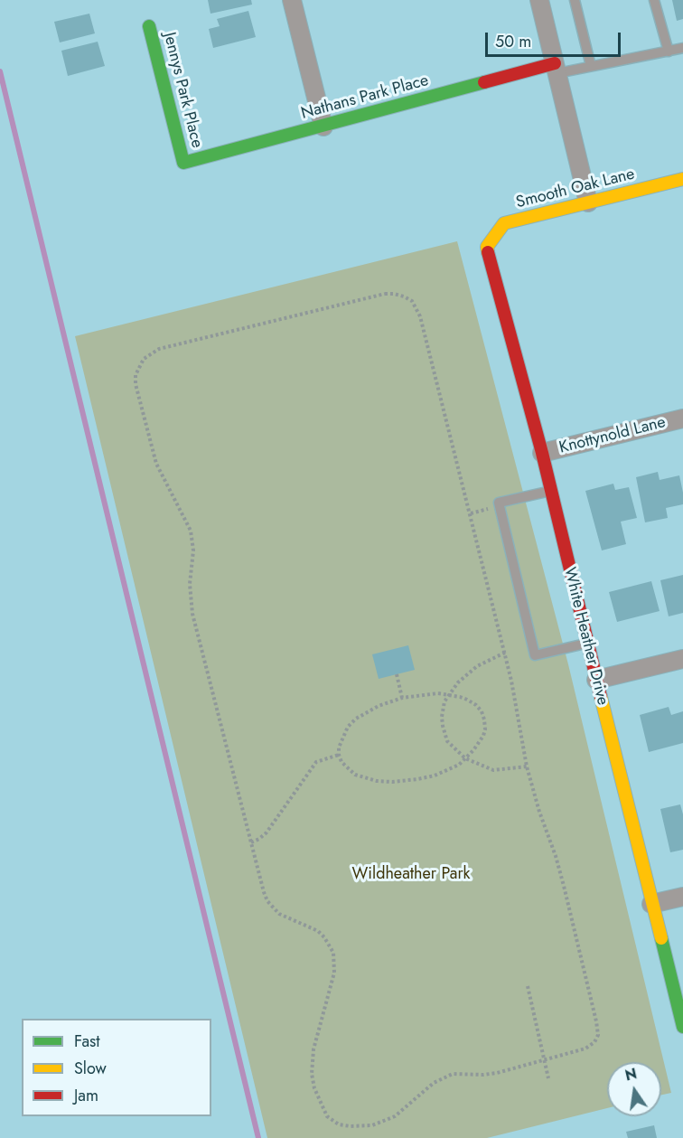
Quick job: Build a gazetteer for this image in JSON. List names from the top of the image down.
{
  "streets": {
    "street": [
      "Jennys Park Place",
      "Nathans Park Place",
      "Smooth Oak Lane",
      "Knottynold Lane",
      "White Heather Drive"
    ]
  },
  "crossings": [
    ["Jennys Park Place", "Nathans Park Place"],
    ["Smooth Oak Lane", "White Heather Drive"],
    ["Knottynold Lane", "White Heather Drive"]
  ],
  "parks": ["Wildheather Park"],
  "legend": ["Fast", "Slow", "Jam"],
  "scale_bar": "50 m",
  "north": "top"
}
